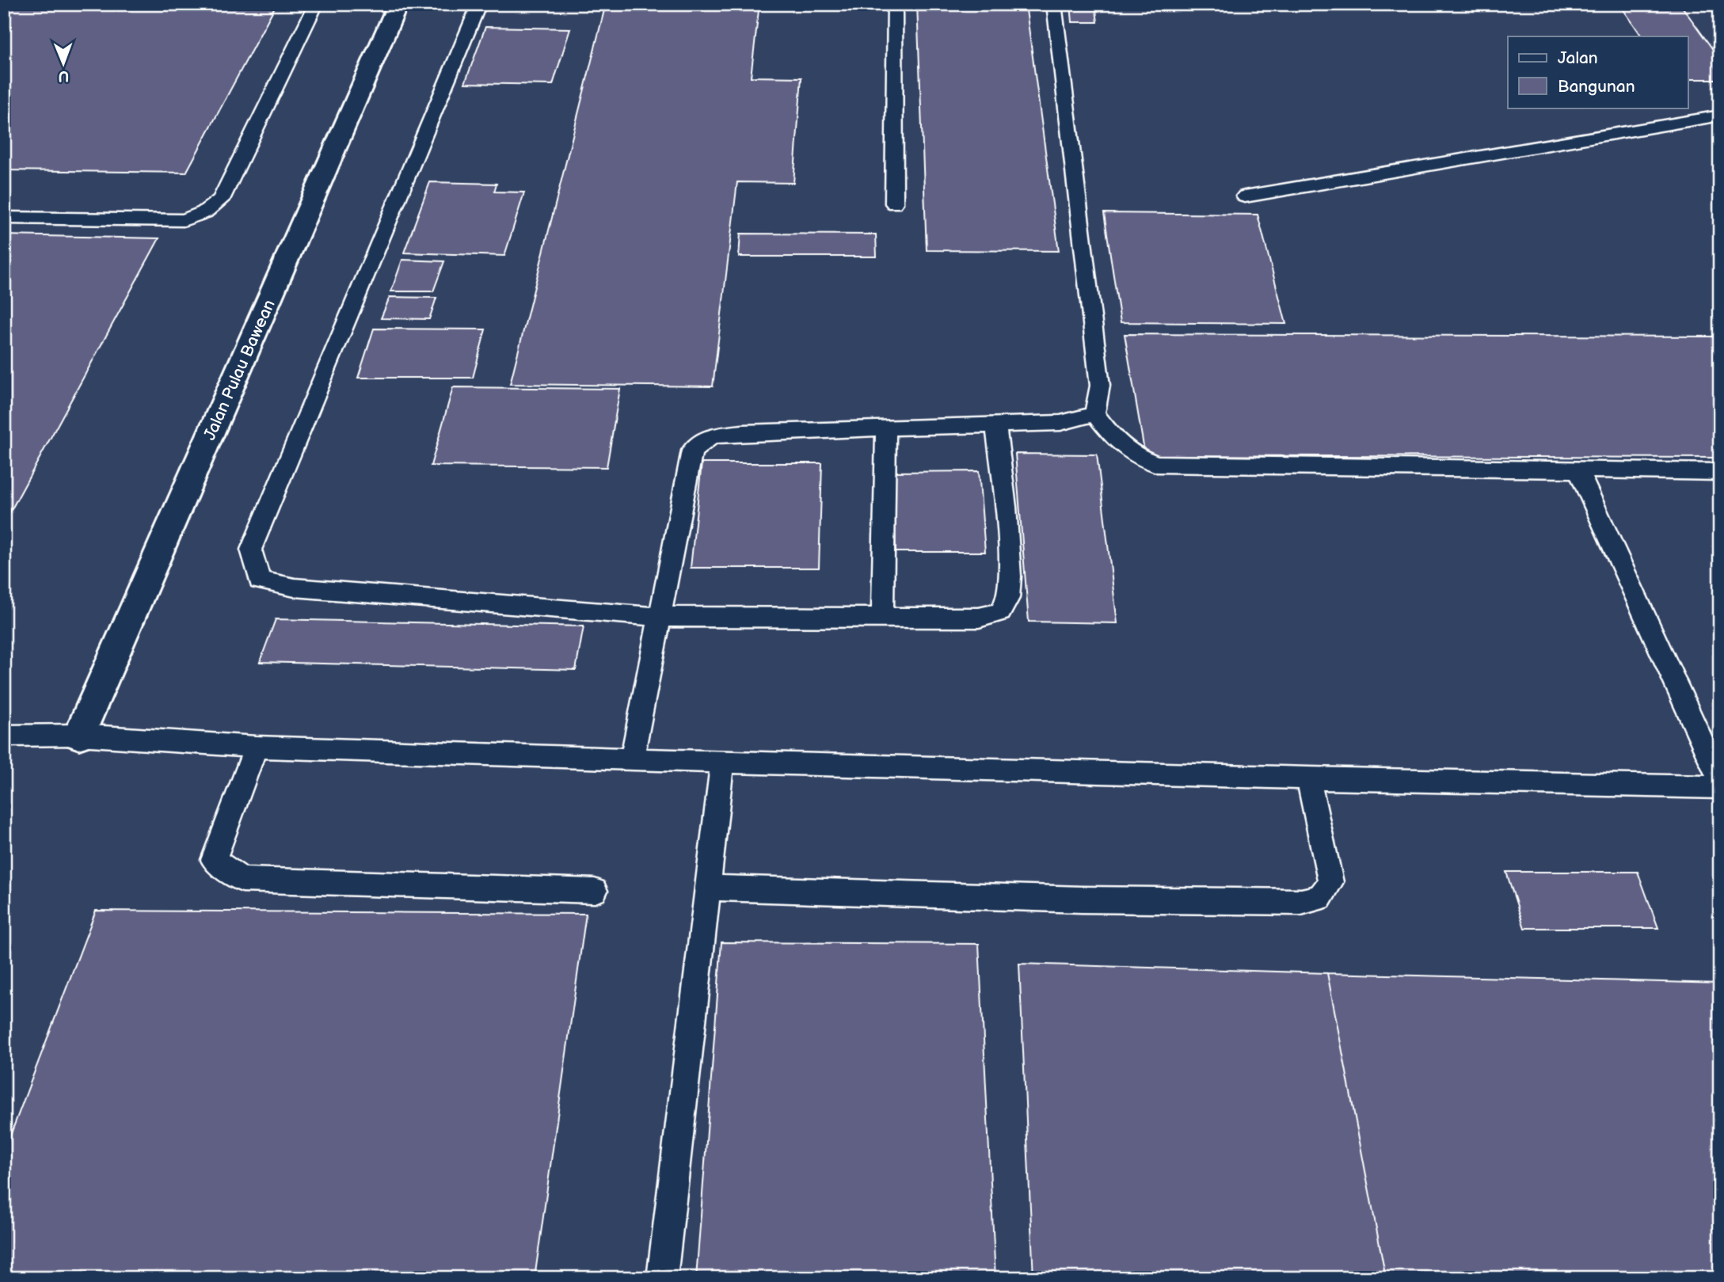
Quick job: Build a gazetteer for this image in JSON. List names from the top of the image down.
{
  "streets": {
    "street": ["Jalan Pulau Bawean"]
  },
  "legend": ["Jalan", "Bangunan"],
  "north": "bottom"
}
